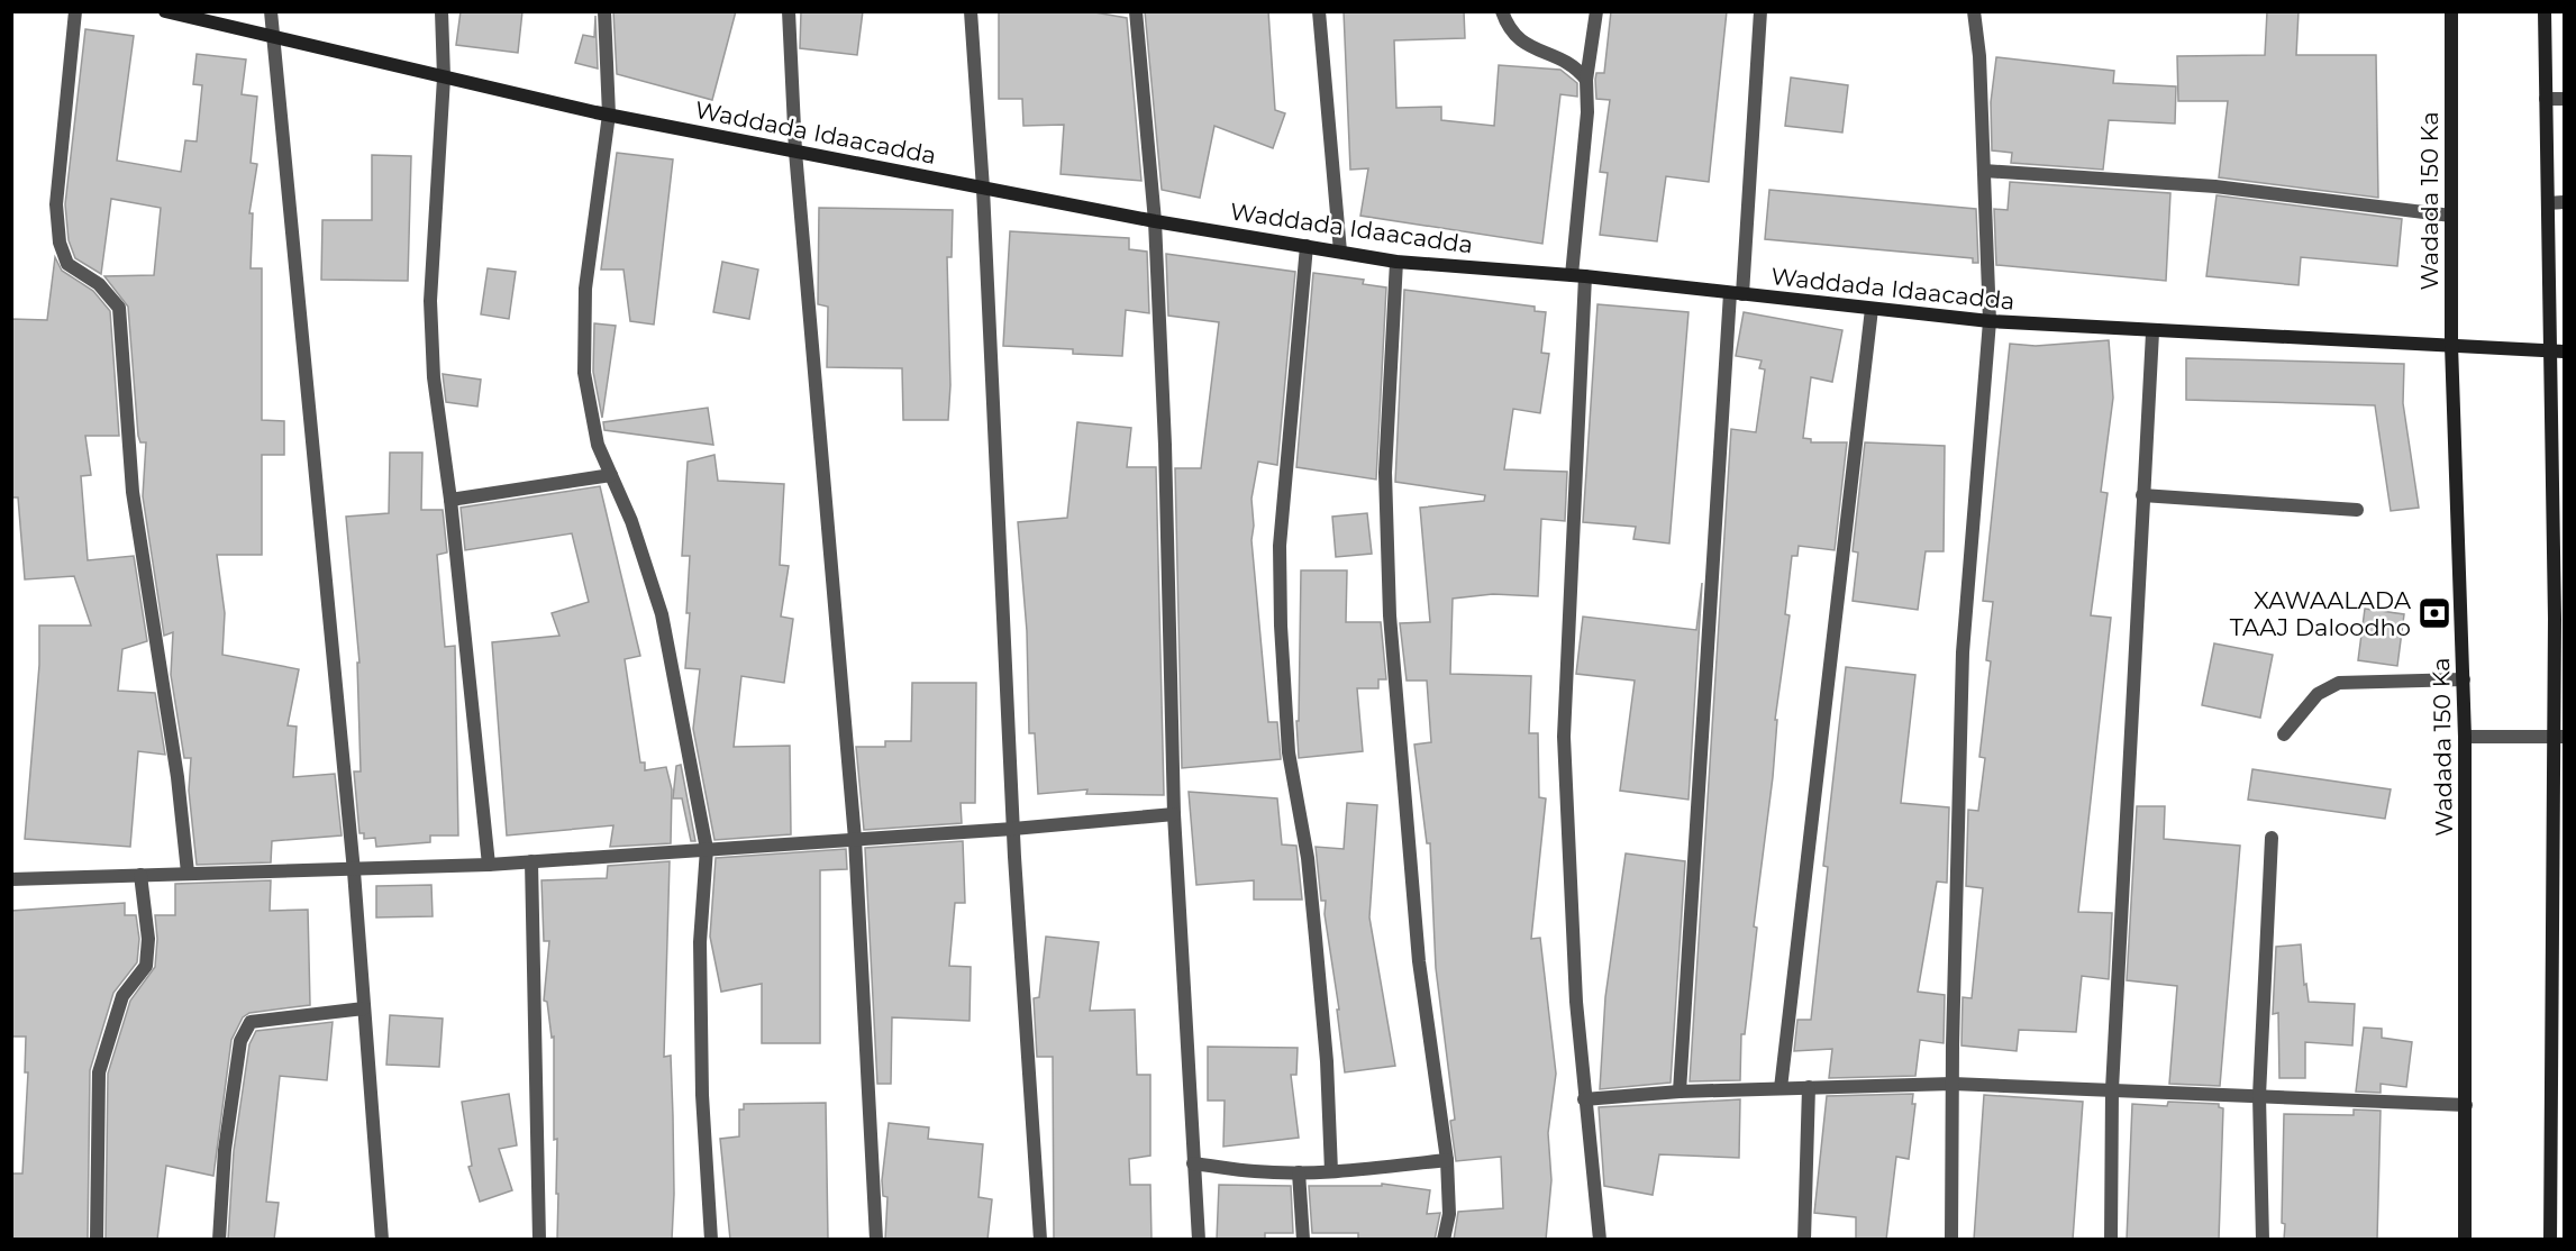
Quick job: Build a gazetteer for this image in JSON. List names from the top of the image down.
{
  "streets": {
    "street": ["Waddada Idaacadda", "Wadada 150 Ka"]
  },
  "crossings": [
    ["Waddada Idaacadda", "Wadada 150 Ka"]
  ],
  "places": {
    "bank": ["XAWAALADA TAAJ Daloodho"]
  }
}
